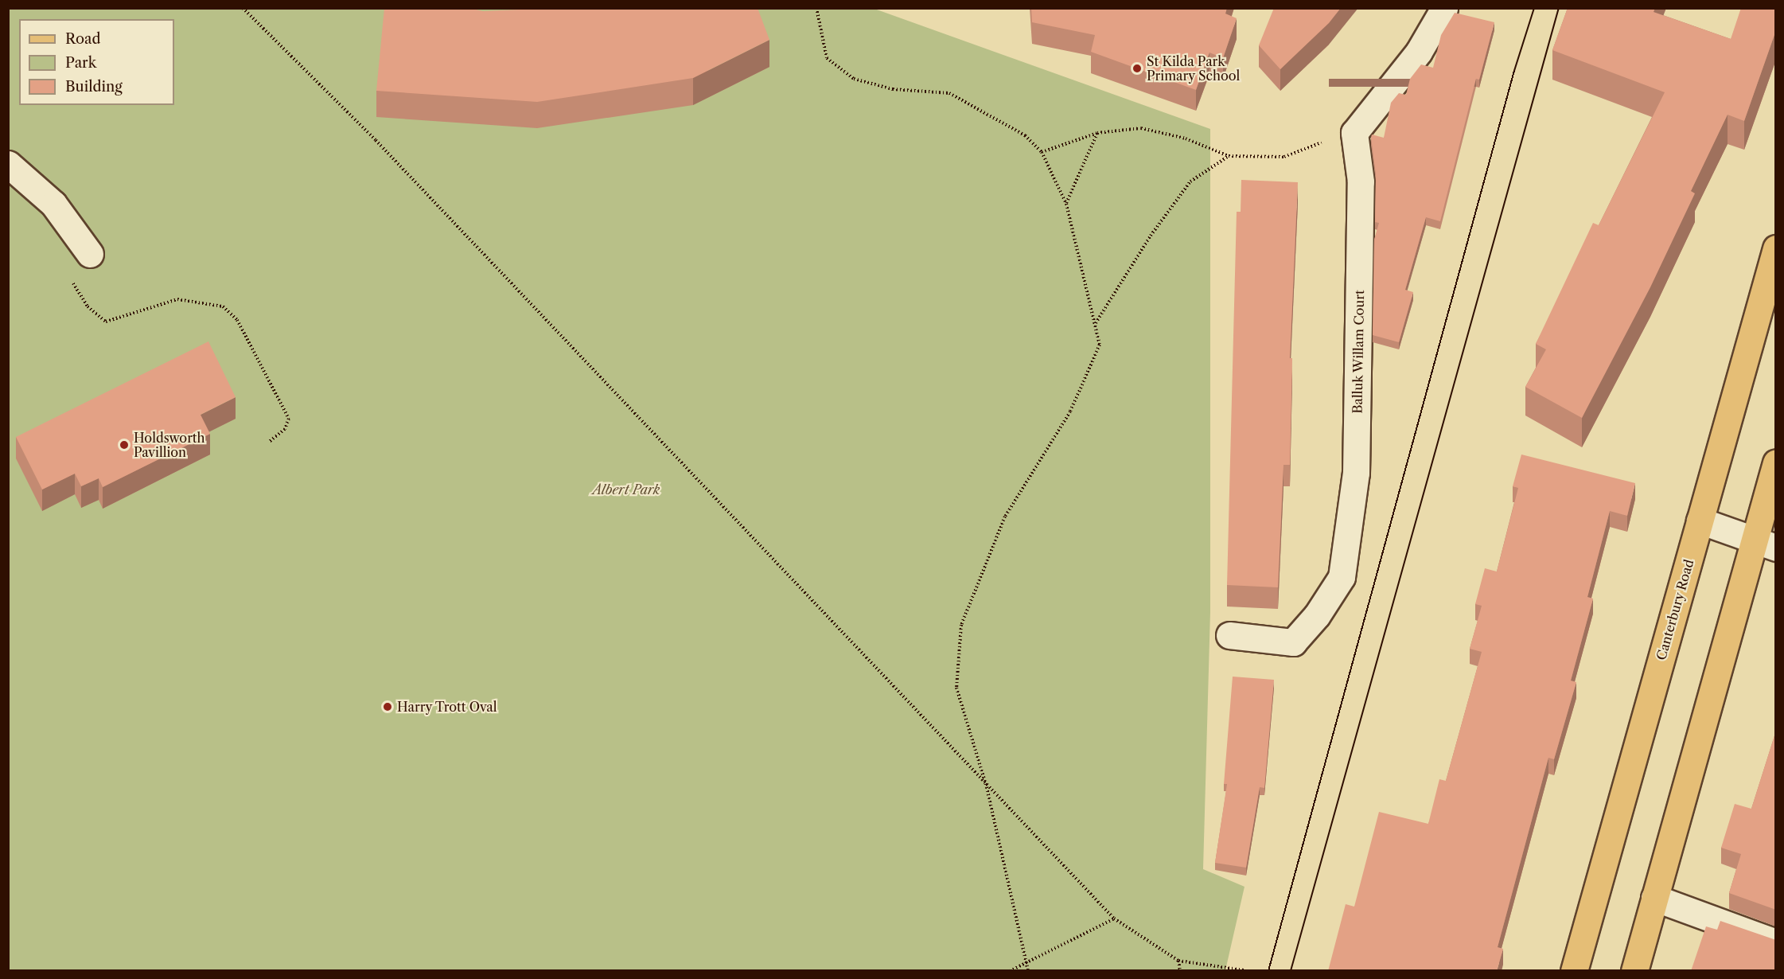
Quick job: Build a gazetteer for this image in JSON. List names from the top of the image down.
{
  "streets": {
    "main road": ["Canterbury Road"],
    "street": ["Balluk Willam Court"]
  },
  "parks": ["Albert Park"],
  "places": ["St Kilda Park Primary School", "Holdsworth Pavillion", "Harry Trott Oval"],
  "legend": ["Road", "Park", "Building"]
}
